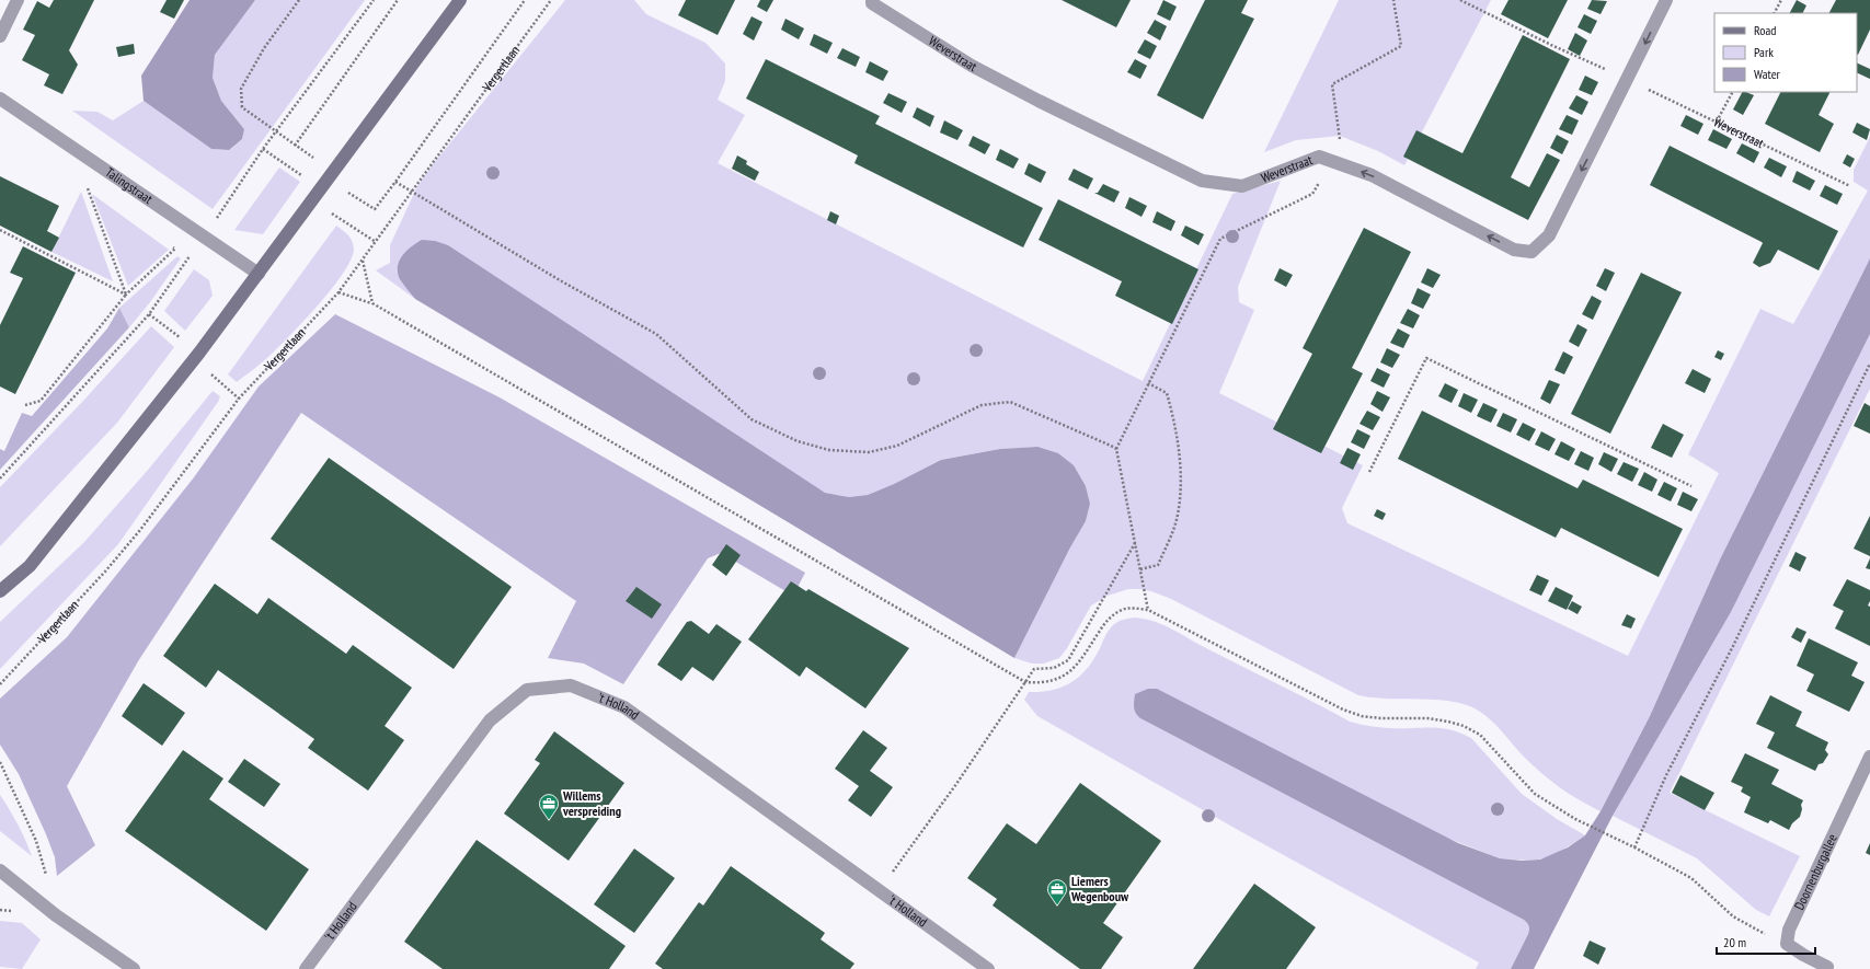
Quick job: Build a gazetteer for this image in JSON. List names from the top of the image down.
{
  "streets": {
    "street": [
      "Weverstraat",
      "Talingstraat",
      "'t Holland",
      "Doornenburgallee"
    ],
    "path": ["Vergertlaan"]
  },
  "places": {
    "office": ["Willems verspreiding", "Liemers Wegenbouw"]
  },
  "legend": ["Road", "Park", "Water"],
  "scale_bar": "20 m"
}
